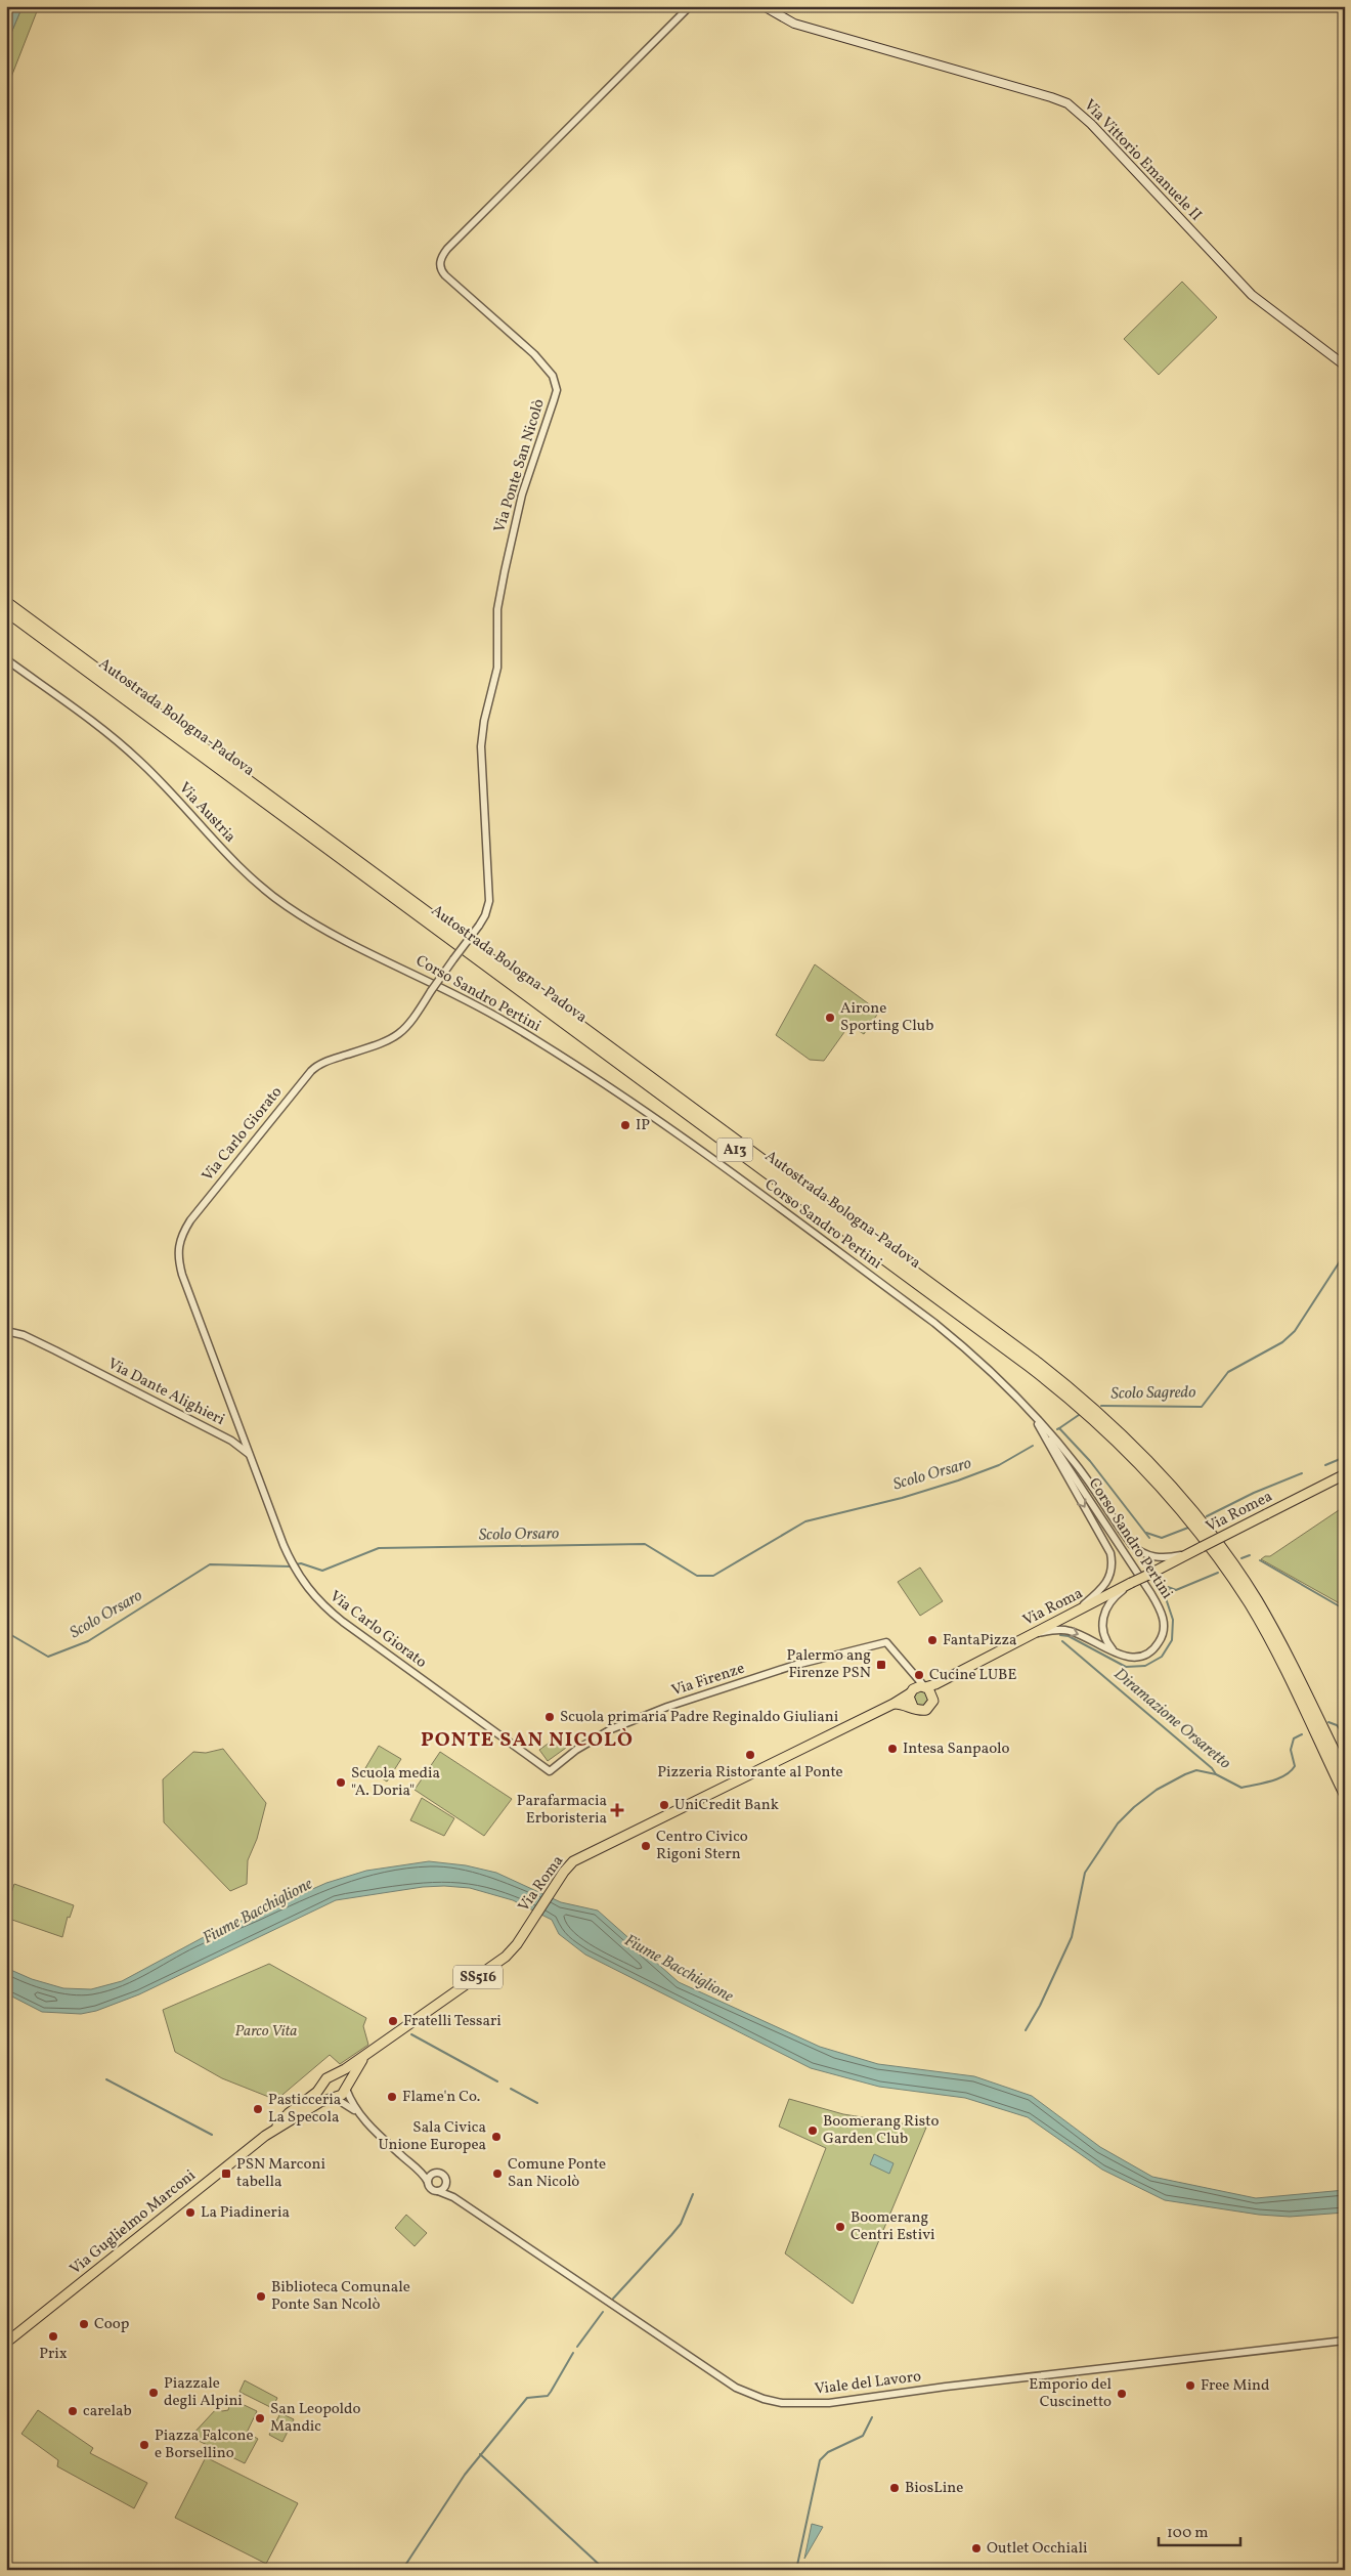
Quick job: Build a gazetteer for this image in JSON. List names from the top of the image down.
{
  "streets": {
    "highway": ["Autostrada Bologna-Padova", "A13"],
    "main road": [
      "Via Vittorio Emanuele II",
      "Via Romea",
      "Via Roma",
      "SS516",
      "Via Guglielmo Marconi"
    ],
    "street": [
      "Via Ponte San Nicolò",
      "Via Austria",
      "Corso Sandro Pertini",
      "Via Carlo Giorato",
      "Via Dante Alighieri",
      "Via Firenze",
      "Viale del Lavoro"
    ]
  },
  "crossings": [
    ["Via Ponte San Nicolò", "Via Carlo Giorato"],
    ["Via Austria", "Corso Sandro Pertini"],
    ["Corso Sandro Pertini", "Via Romea"],
    ["Corso Sandro Pertini", "Via Roma"],
    ["Via Carlo Giorato", "Via Dante Alighieri"],
    ["Via Carlo Giorato", "Via Firenze"],
    ["Via Romea", "Via Roma"],
    ["Via Roma", "SS516"],
    ["Via Roma", "Via Guglielmo Marconi"],
    ["Via Guglielmo Marconi", "Viale del Lavoro"]
  ],
  "districts": ["PONTE SAN NICOLÒ"],
  "water": [
    "Scolo Sagredo",
    "Scolo Orsaro",
    "Diramazione Orsaretto",
    "Fiume Bacchiglione"
  ],
  "parks": ["Parco Vita"],
  "places": {
    "other": [
      "Airone Sporting Club",
      "IP",
      "FantaPizza",
      "Cucine LUBE",
      "Scuola primaria Padre Reginaldo Giuliani",
      "Intesa Sanpaolo",
      "Pizzeria Ristorante al Ponte",
      "Scuola media \"A. Doria\"",
      "UniCredit Bank",
      "Centro Civico Rigoni Stern",
      "Fratelli Tessari",
      "Flame'n Co.",
      "Pasticceria La Specola",
      "Boomerang Risto Garden Club",
      "Sala Civica Unione Europea",
      "Comune Ponte San Nicolò",
      "La Piadineria",
      "Boomerang Centri Estivi",
      "Biblioteca Comunale Ponte San Ncolò",
      "Coop",
      "Prix",
      "Free Mind",
      "Piazzale degli Alpini",
      "Emporio del Cuscinetto",
      "carelab",
      "San Leopoldo Mandic",
      "Piazza Falcone e Borsellino",
      "BiosLine",
      "Outlet Occhiali"
    ],
    "transit": ["Palermo ang Firenze PSN", "PSN Marconi tabella"],
    "health": ["Parafarmacia Erboristeria"]
  },
  "scale_bar": "100 m"
}
